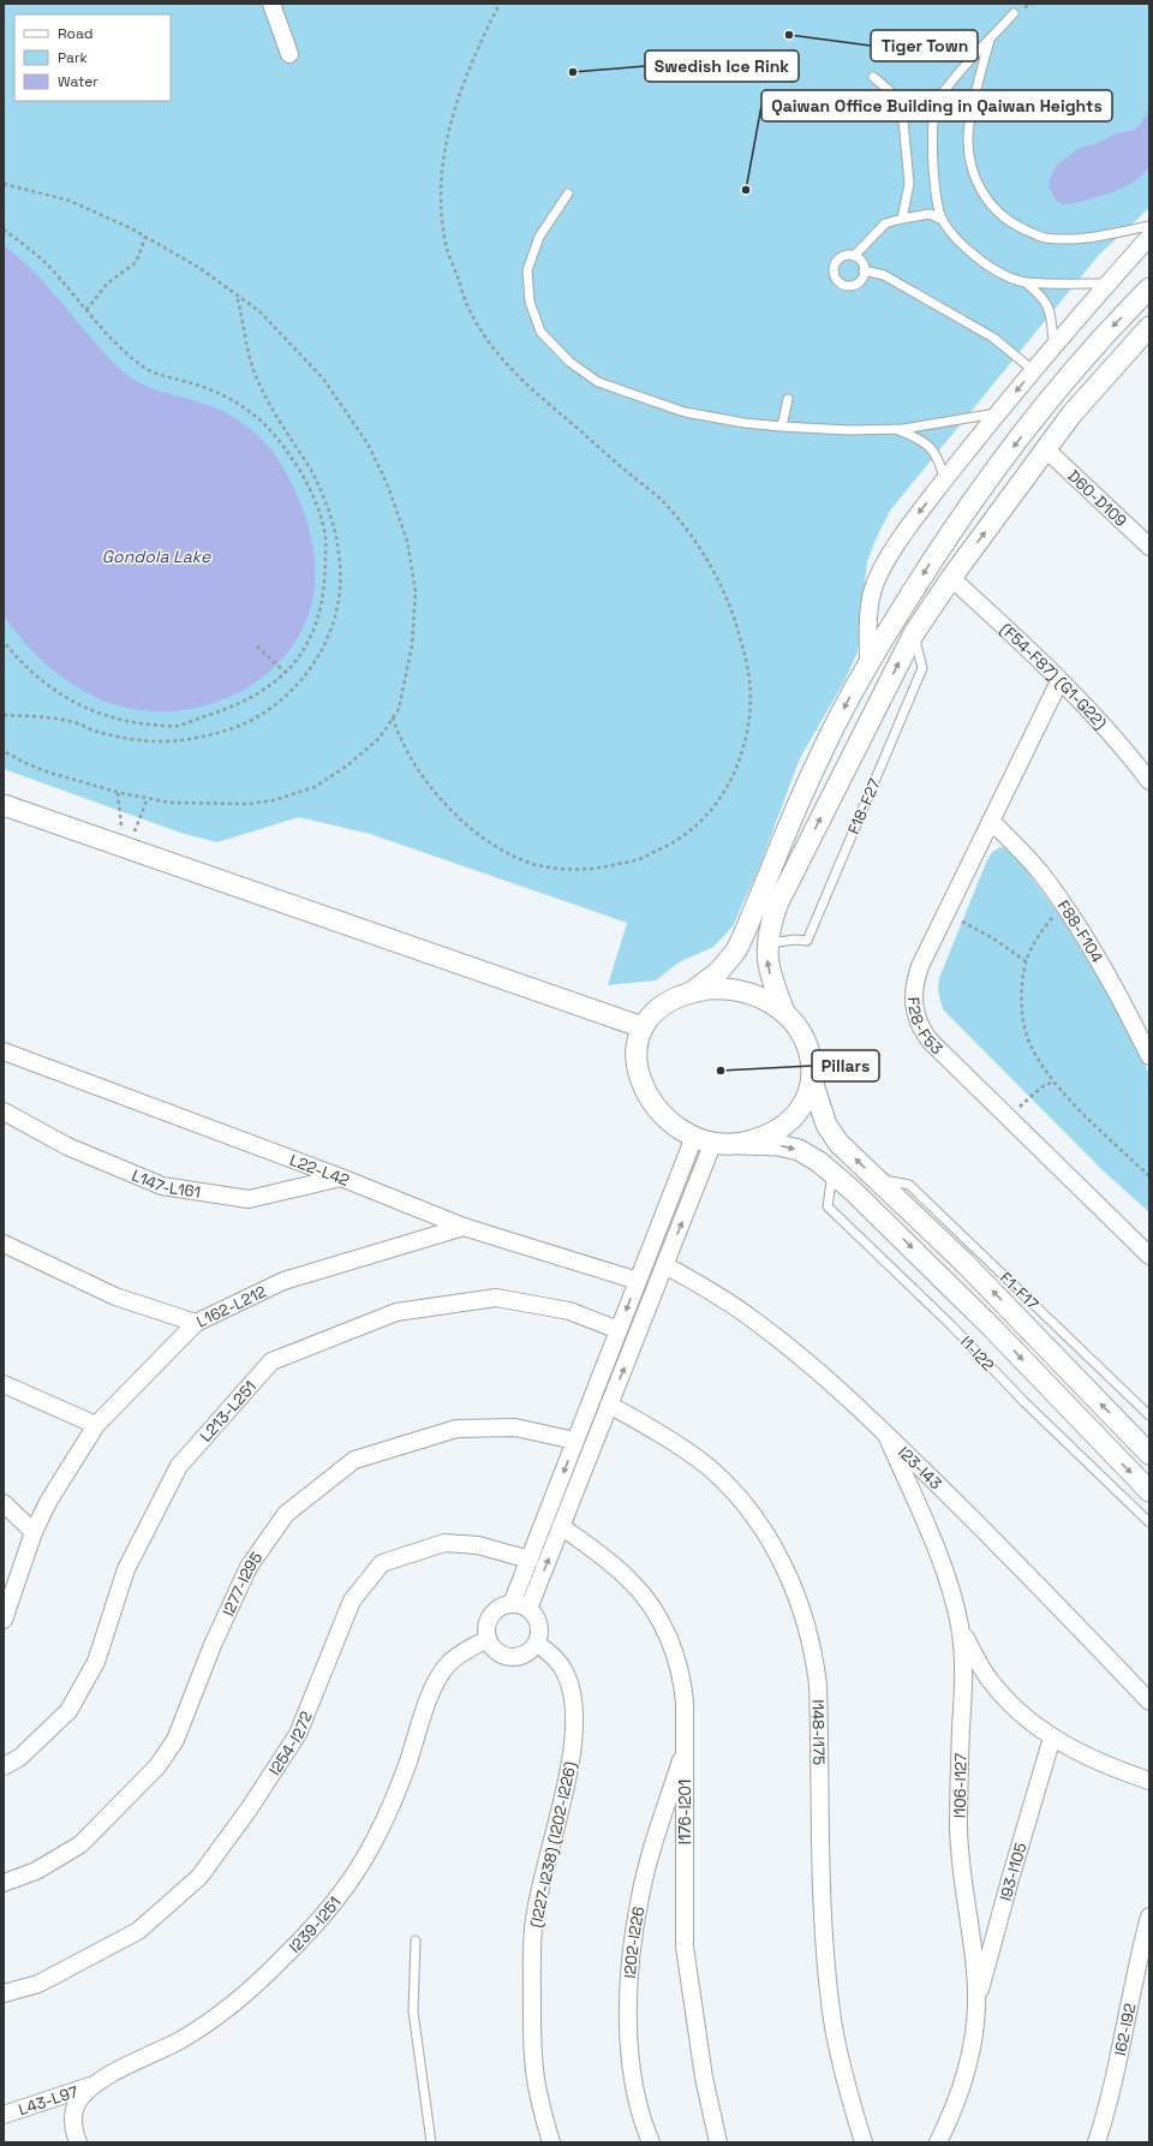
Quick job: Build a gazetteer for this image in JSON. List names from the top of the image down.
{
  "streets": {
    "street": [
      "D60-D109",
      "(F54-F87) (G1-G22)",
      "F88-F104",
      "F28-F53",
      "L22-L42",
      "L147-L161",
      "L162-L212",
      "L213-L251",
      "I23-I43",
      "I277-I295",
      "I148-I175",
      "I254-I272",
      "I106-I127",
      "I176-I201",
      "(I227-I238) (I202-I226)",
      "I93-I105",
      "I239-I251",
      "I202-I226",
      "I62-I92",
      "L43-L97"
    ],
    "lane": ["F18-F27", "F1-F17", "I1-I22"]
  },
  "crossings": [
    ["(F54-F87) (G1-G22)", "F28-F53"],
    ["F88-F104", "F28-F53"],
    ["L22-L42", "L147-L161"],
    ["L22-L42", "L162-L212"],
    ["I23-I43", "I106-I127"],
    ["I106-I127", "I93-I105"],
    ["I176-I201", "I202-I226"],
    ["(I227-I238) (I202-I226)", "I239-I251"],
    ["I239-I251", "L43-L97"]
  ],
  "water": ["Gondola Lake"],
  "places": [
    "Tiger Town",
    "Swedish Ice Rink",
    "Qaiwan Office Building in Qaiwan Heights",
    "Pillars"
  ],
  "legend": ["Road", "Park", "Water"]
}
